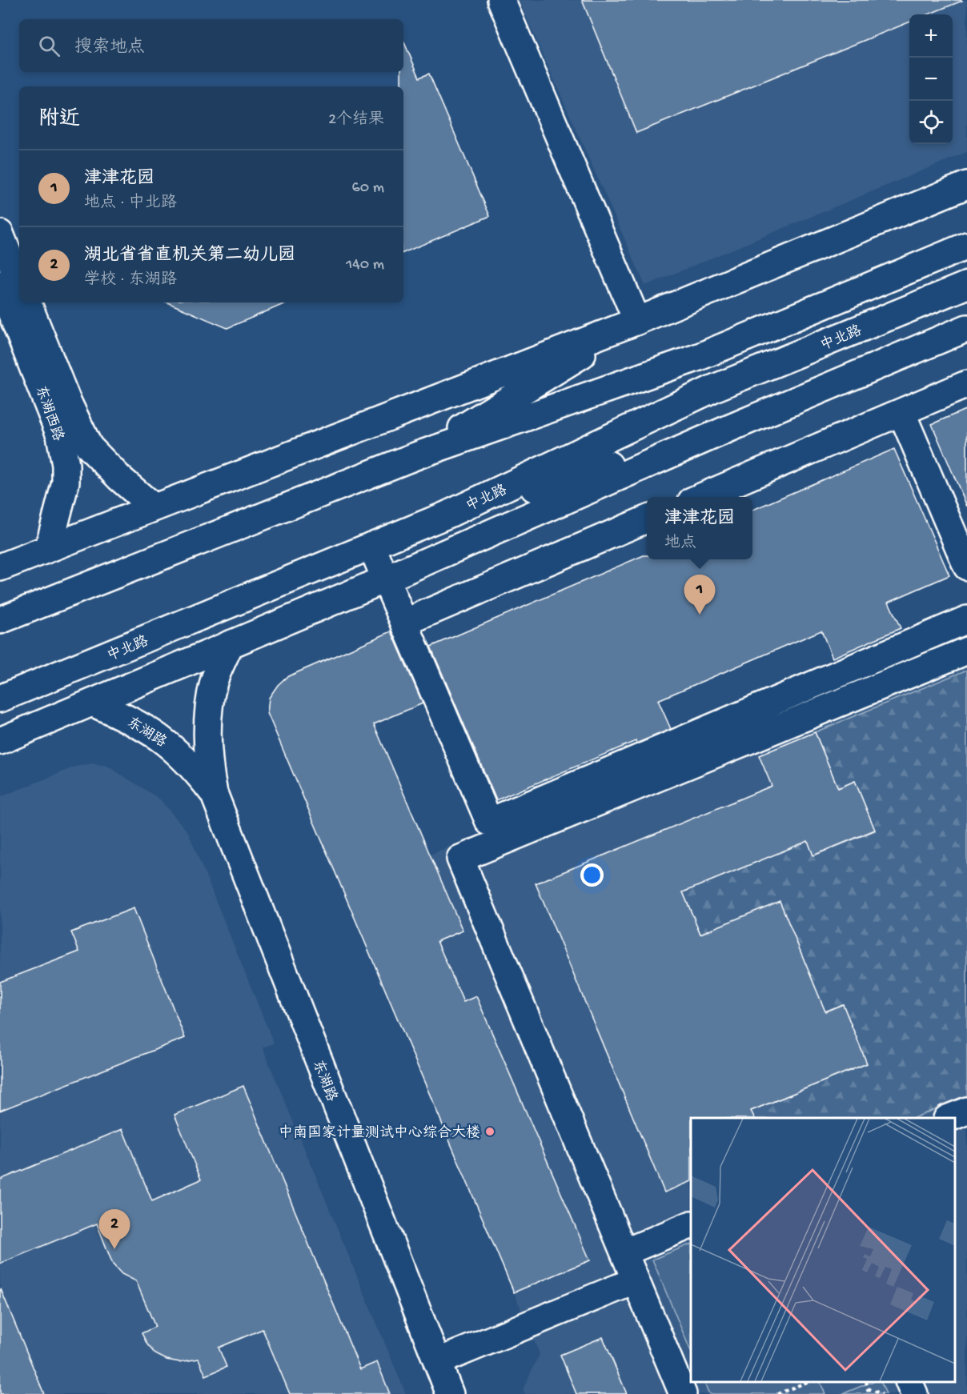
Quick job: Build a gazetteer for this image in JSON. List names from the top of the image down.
{
  "streets": {
    "main road": ["中北路", "东湖西路", "东湖路"]
  },
  "places": ["中南国家计量测试中心综合大楼"],
  "page": {
    "map_buttons": ["+", "−"],
    "search": "搜索地点",
    "heading": ["附近", "2个结果"],
    "list": [
      {
        "mark": "1",
        "name": "津津花园",
        "note": "地点 · 中北路",
        "value": "60 m"
      },
      {
        "mark": "2",
        "name": "湖北省省直机关第二幼儿园",
        "note": "学校 · 东湖路",
        "value": "140 m"
      }
    ],
    "popup": ["津津花园", "地点"],
    "pins": ["1", "2"]
  }
}
